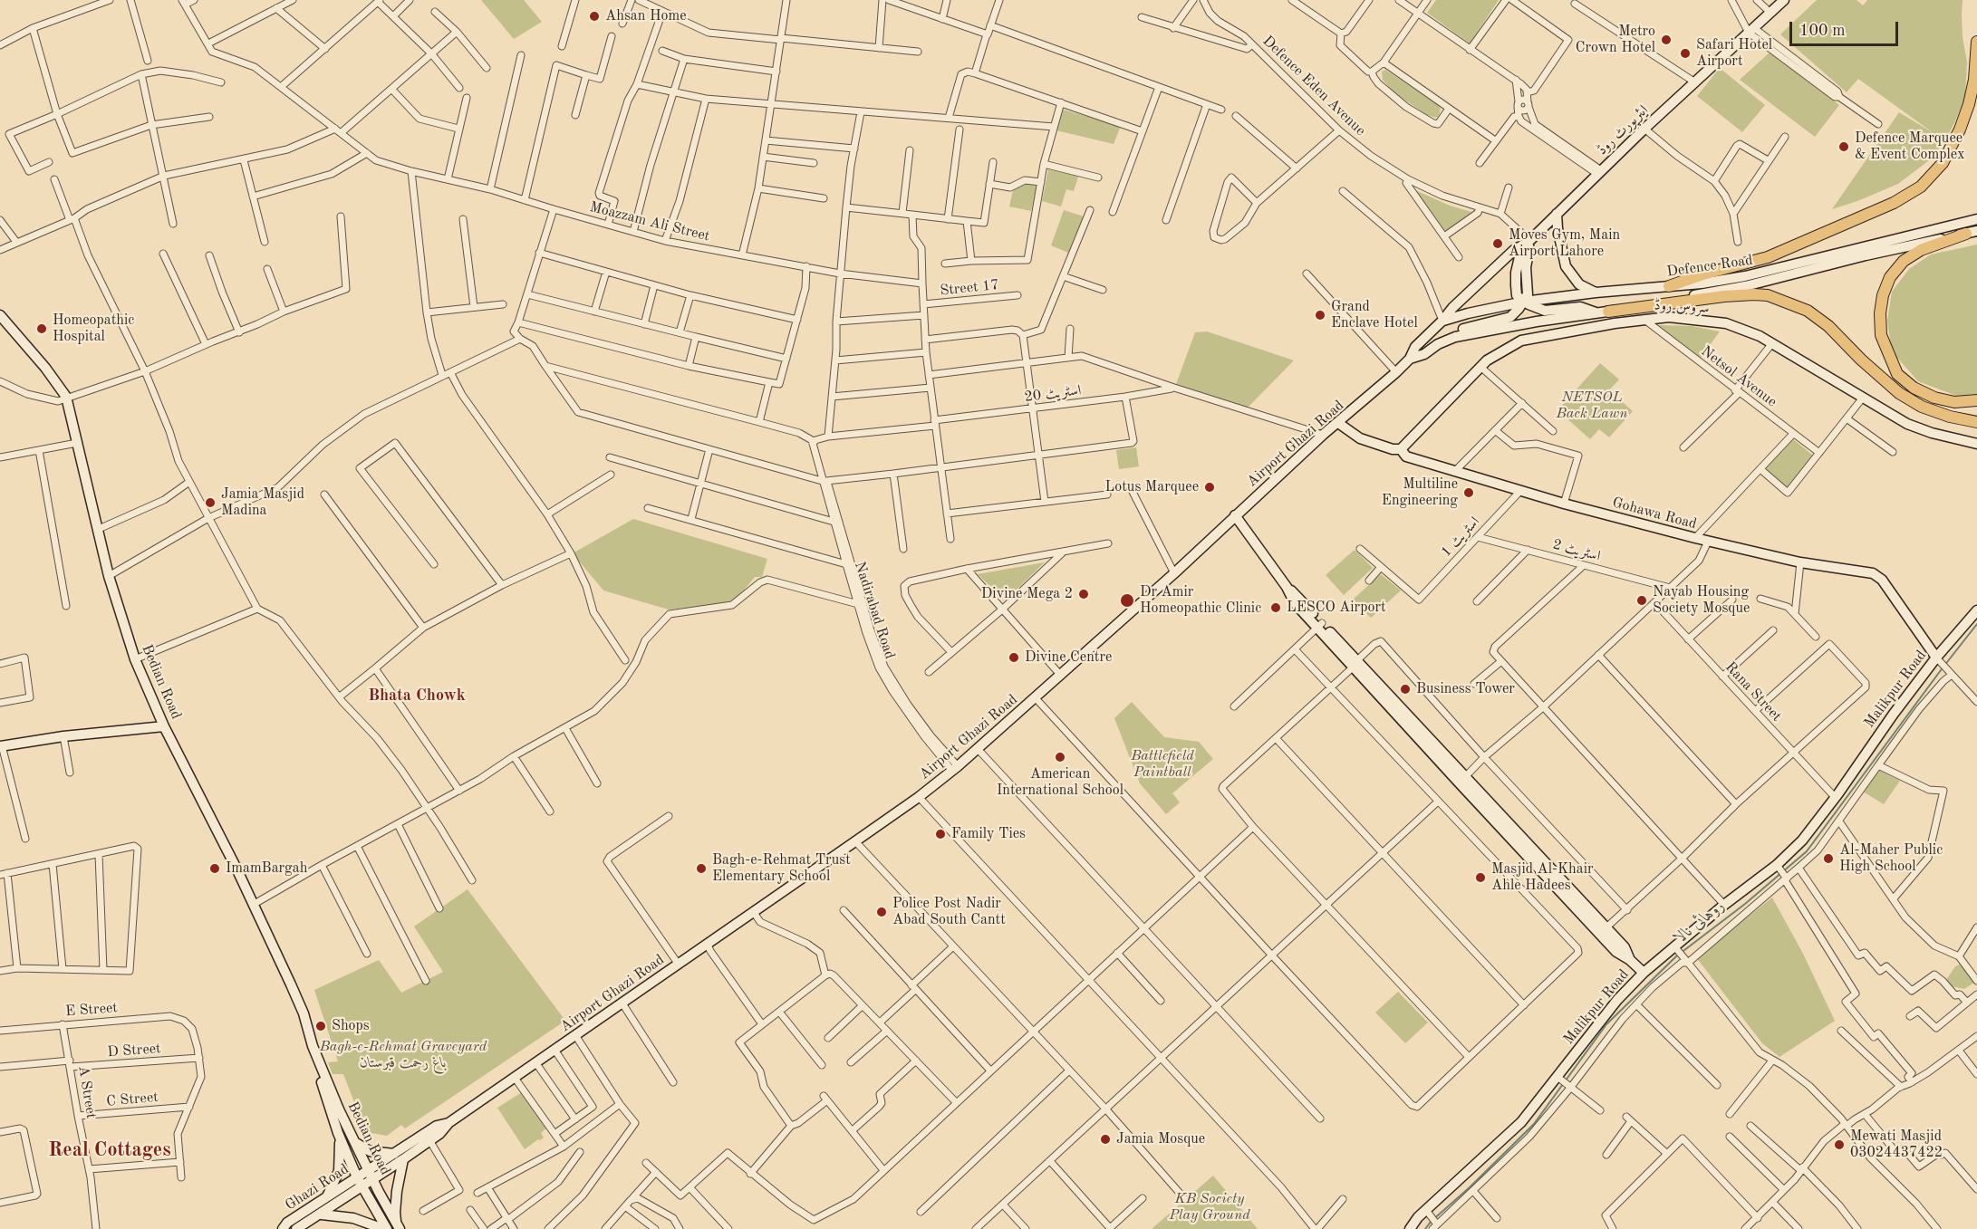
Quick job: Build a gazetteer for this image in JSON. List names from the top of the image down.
{
  "streets": {
    "main road": [
      "ایئرپورٹ روڈ",
      "Defence Road",
      "سروس روڈ",
      "Airport Ghazi Road",
      "Gohawa Road",
      "Bedian Road",
      "Malikpur Road",
      "Ghazi Road"
    ],
    "street": [
      "Defence Eden Avenue",
      "Moazzam Ali Street",
      "Street 17",
      "Netsol Avenue",
      "اسٹریٹ 20",
      "اسٹریٹ 1",
      "اسٹریٹ 2",
      "Nadirabad Road",
      "Rana Street",
      "E Street",
      "D Street",
      "A Street",
      "C Street"
    ]
  },
  "crossings": [
    ["Defence Eden Avenue", "ایئرپورٹ روڈ"],
    ["Defence Eden Avenue", "Airport Ghazi Road"],
    ["ایئرپورٹ روڈ", "Airport Ghazi Road"],
    ["Defence Road", "Airport Ghazi Road"],
    ["سروس روڈ", "Netsol Avenue"],
    ["سروس روڈ", "Gohawa Road"],
    ["اسٹریٹ 20", "Nadirabad Road"],
    ["Airport Ghazi Road", "Gohawa Road"],
    ["Airport Ghazi Road", "Nadirabad Road"],
    ["Airport Ghazi Road", "Ghazi Road"],
    ["Gohawa Road", "اسٹریٹ 1"],
    ["Gohawa Road", "Malikpur Road"],
    ["اسٹریٹ 1", "اسٹریٹ 2"],
    ["Bedian Road", "Ghazi Road"],
    ["Malikpur Road", "Rana Street"],
    ["E Street", "D Street"],
    ["E Street", "A Street"],
    ["D Street", "A Street"],
    ["A Street", "C Street"]
  ],
  "districts": ["Bhata Chowk", "Real Cottages"],
  "water": ["روہائی نالا"],
  "parks": [
    "NETSOL Back Lawn",
    "Battlefield Paintball",
    "Bagh-e-Rehmat Graveyard باغ رحمت قبرستان",
    "KB Society Play Ground"
  ],
  "places": [
    "Ahsan Home",
    "Metro Crown Hotel",
    "Safari Hotel Airport",
    "Defence Marquee & Event Complex",
    "Moves Gym, Main Airport Lahore",
    "Grand Enclave Hotel",
    "Homeopathic Hospital",
    "Lotus Marquee",
    "Multiline Engineering",
    "Jamia Masjid Madina",
    "Divine Mega 2",
    "Dr Amir Homeopathic Clinic",
    "Nayab Housing Society Mosque",
    "LESCO Airport",
    "Divine Centre",
    "Business Tower",
    "American International School",
    "Family Ties",
    "Al-Maher Public High School",
    "ImamBargah",
    "Bagh-e-Rehmat Trust Elementary School",
    "Masjid Al-Khair Ahle Hadees",
    "Police Post Nadir Abad South Cantt",
    "Shops",
    "Jamia Mosque",
    "Mewati Masjid 03024437422"
  ],
  "scale_bar": "100 m"
}
